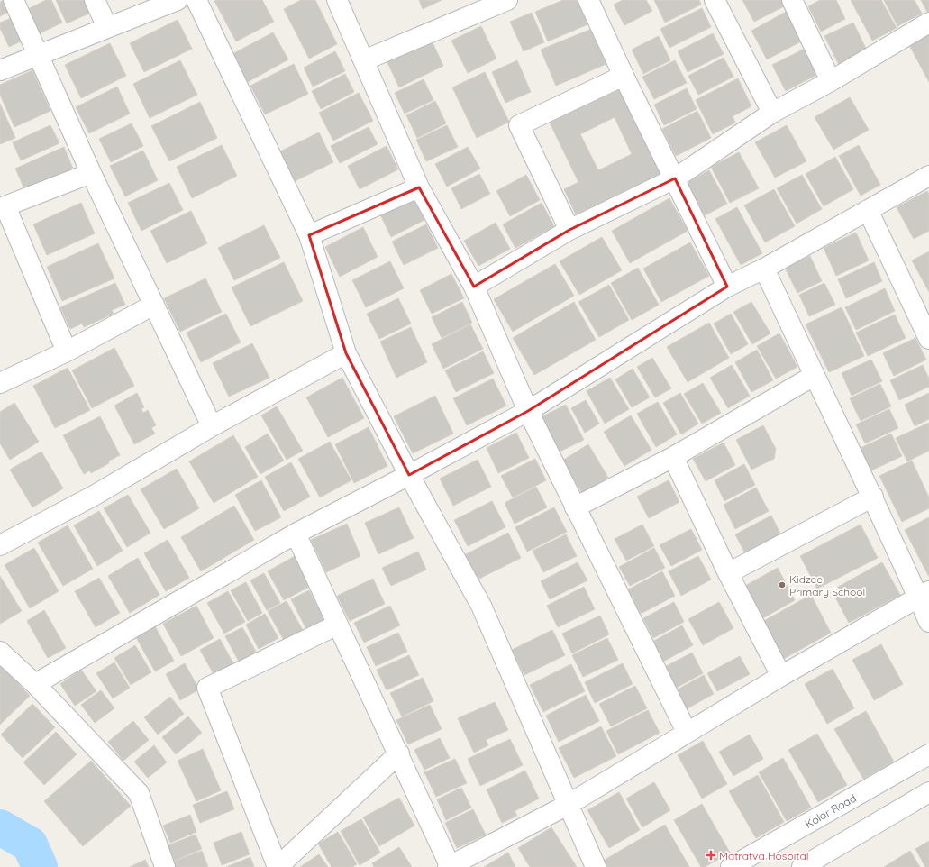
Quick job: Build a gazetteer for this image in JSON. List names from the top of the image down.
{
  "streets": {
    "street": ["Kolar Road"]
  },
  "places": {
    "other": ["Kidzee Primary School"],
    "health": ["Matratva Hospital"]
  }
}
